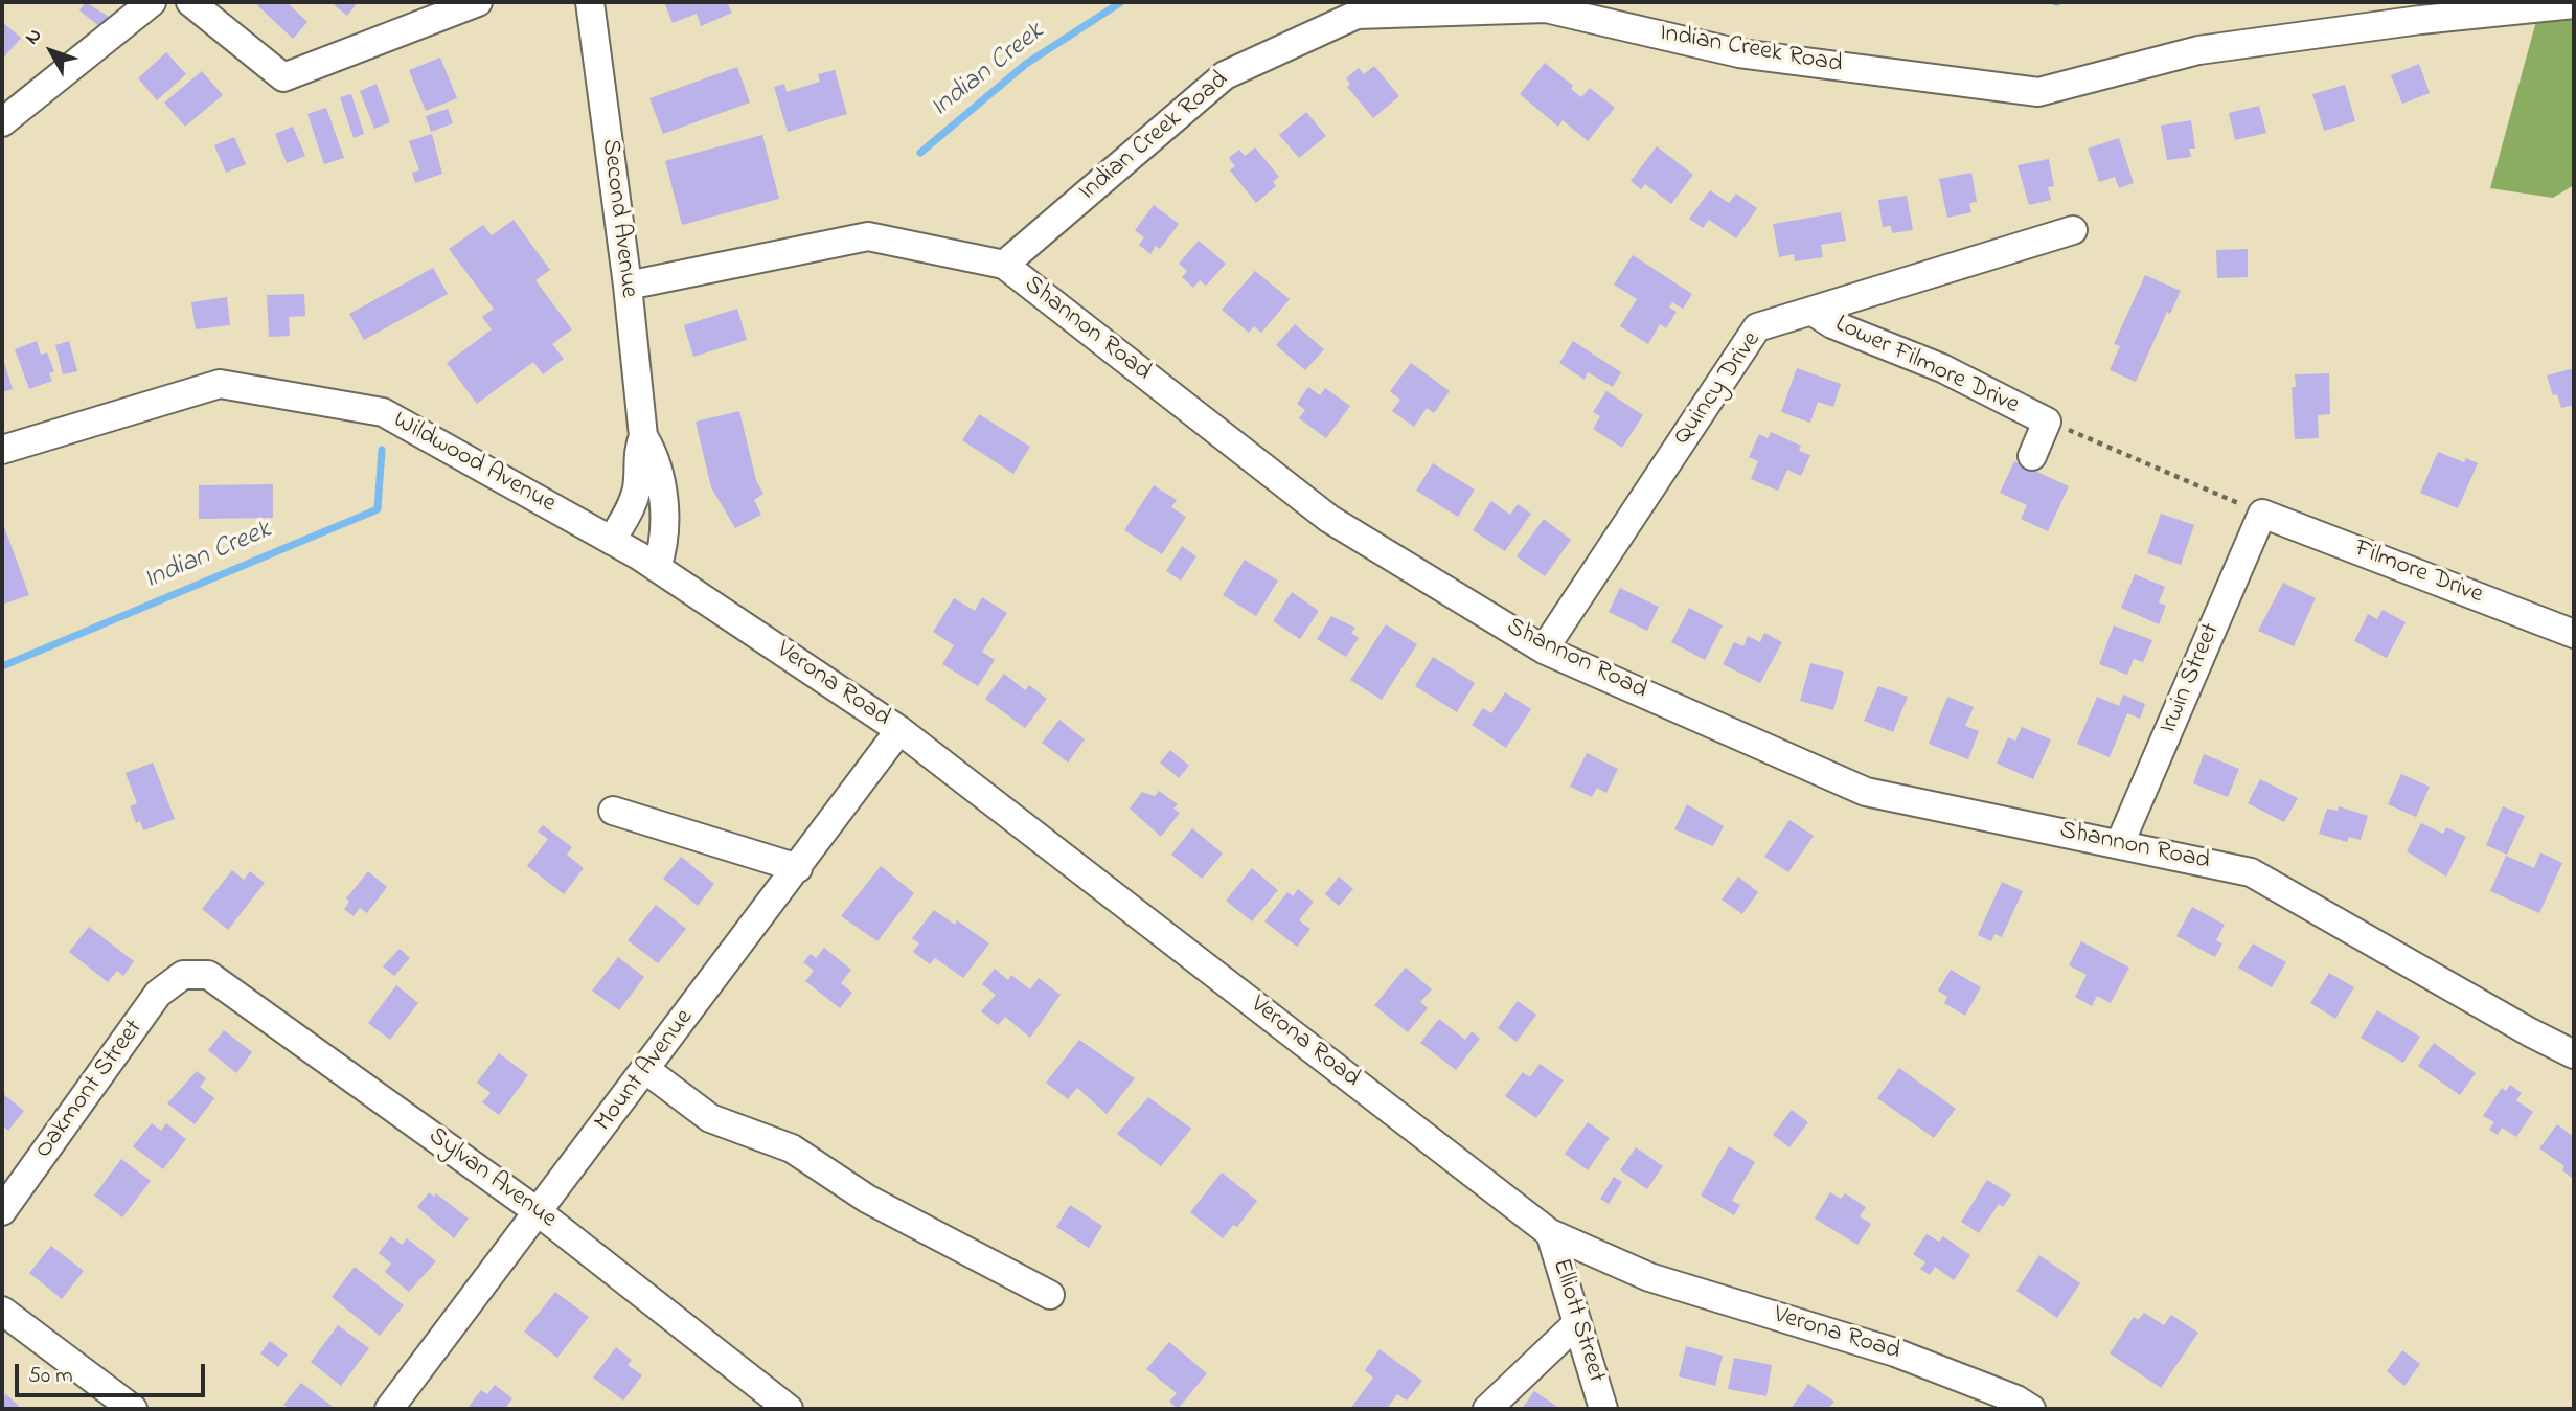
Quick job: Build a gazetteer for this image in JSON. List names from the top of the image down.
{
  "streets": {
    "street": [
      "Indian Creek Road",
      "Second Avenue",
      "Shannon Road",
      "Lower Filmore Drive",
      "Quincy Drive",
      "Wildwood Avenue",
      "Filmore Drive",
      "Irwin Street",
      "Verona Road",
      "Mount Avenue",
      "Oakmont Street",
      "Sylvan Avenue",
      "Elliott Street"
    ]
  },
  "crossings": [
    ["Indian Creek Road", "Shannon Road"],
    ["Second Avenue", "Shannon Road"],
    ["Second Avenue", "Wildwood Avenue"],
    ["Second Avenue", "Verona Road"],
    ["Shannon Road", "Quincy Drive"],
    ["Shannon Road", "Irwin Street"],
    ["Lower Filmore Drive", "Quincy Drive"],
    ["Wildwood Avenue", "Verona Road"],
    ["Filmore Drive", "Irwin Street"],
    ["Verona Road", "Mount Avenue"],
    ["Verona Road", "Elliott Street"],
    ["Mount Avenue", "Sylvan Avenue"],
    ["Oakmont Street", "Sylvan Avenue"]
  ],
  "water": ["Indian Creek"],
  "scale_bar": "50 m",
  "north": "top left"
}
